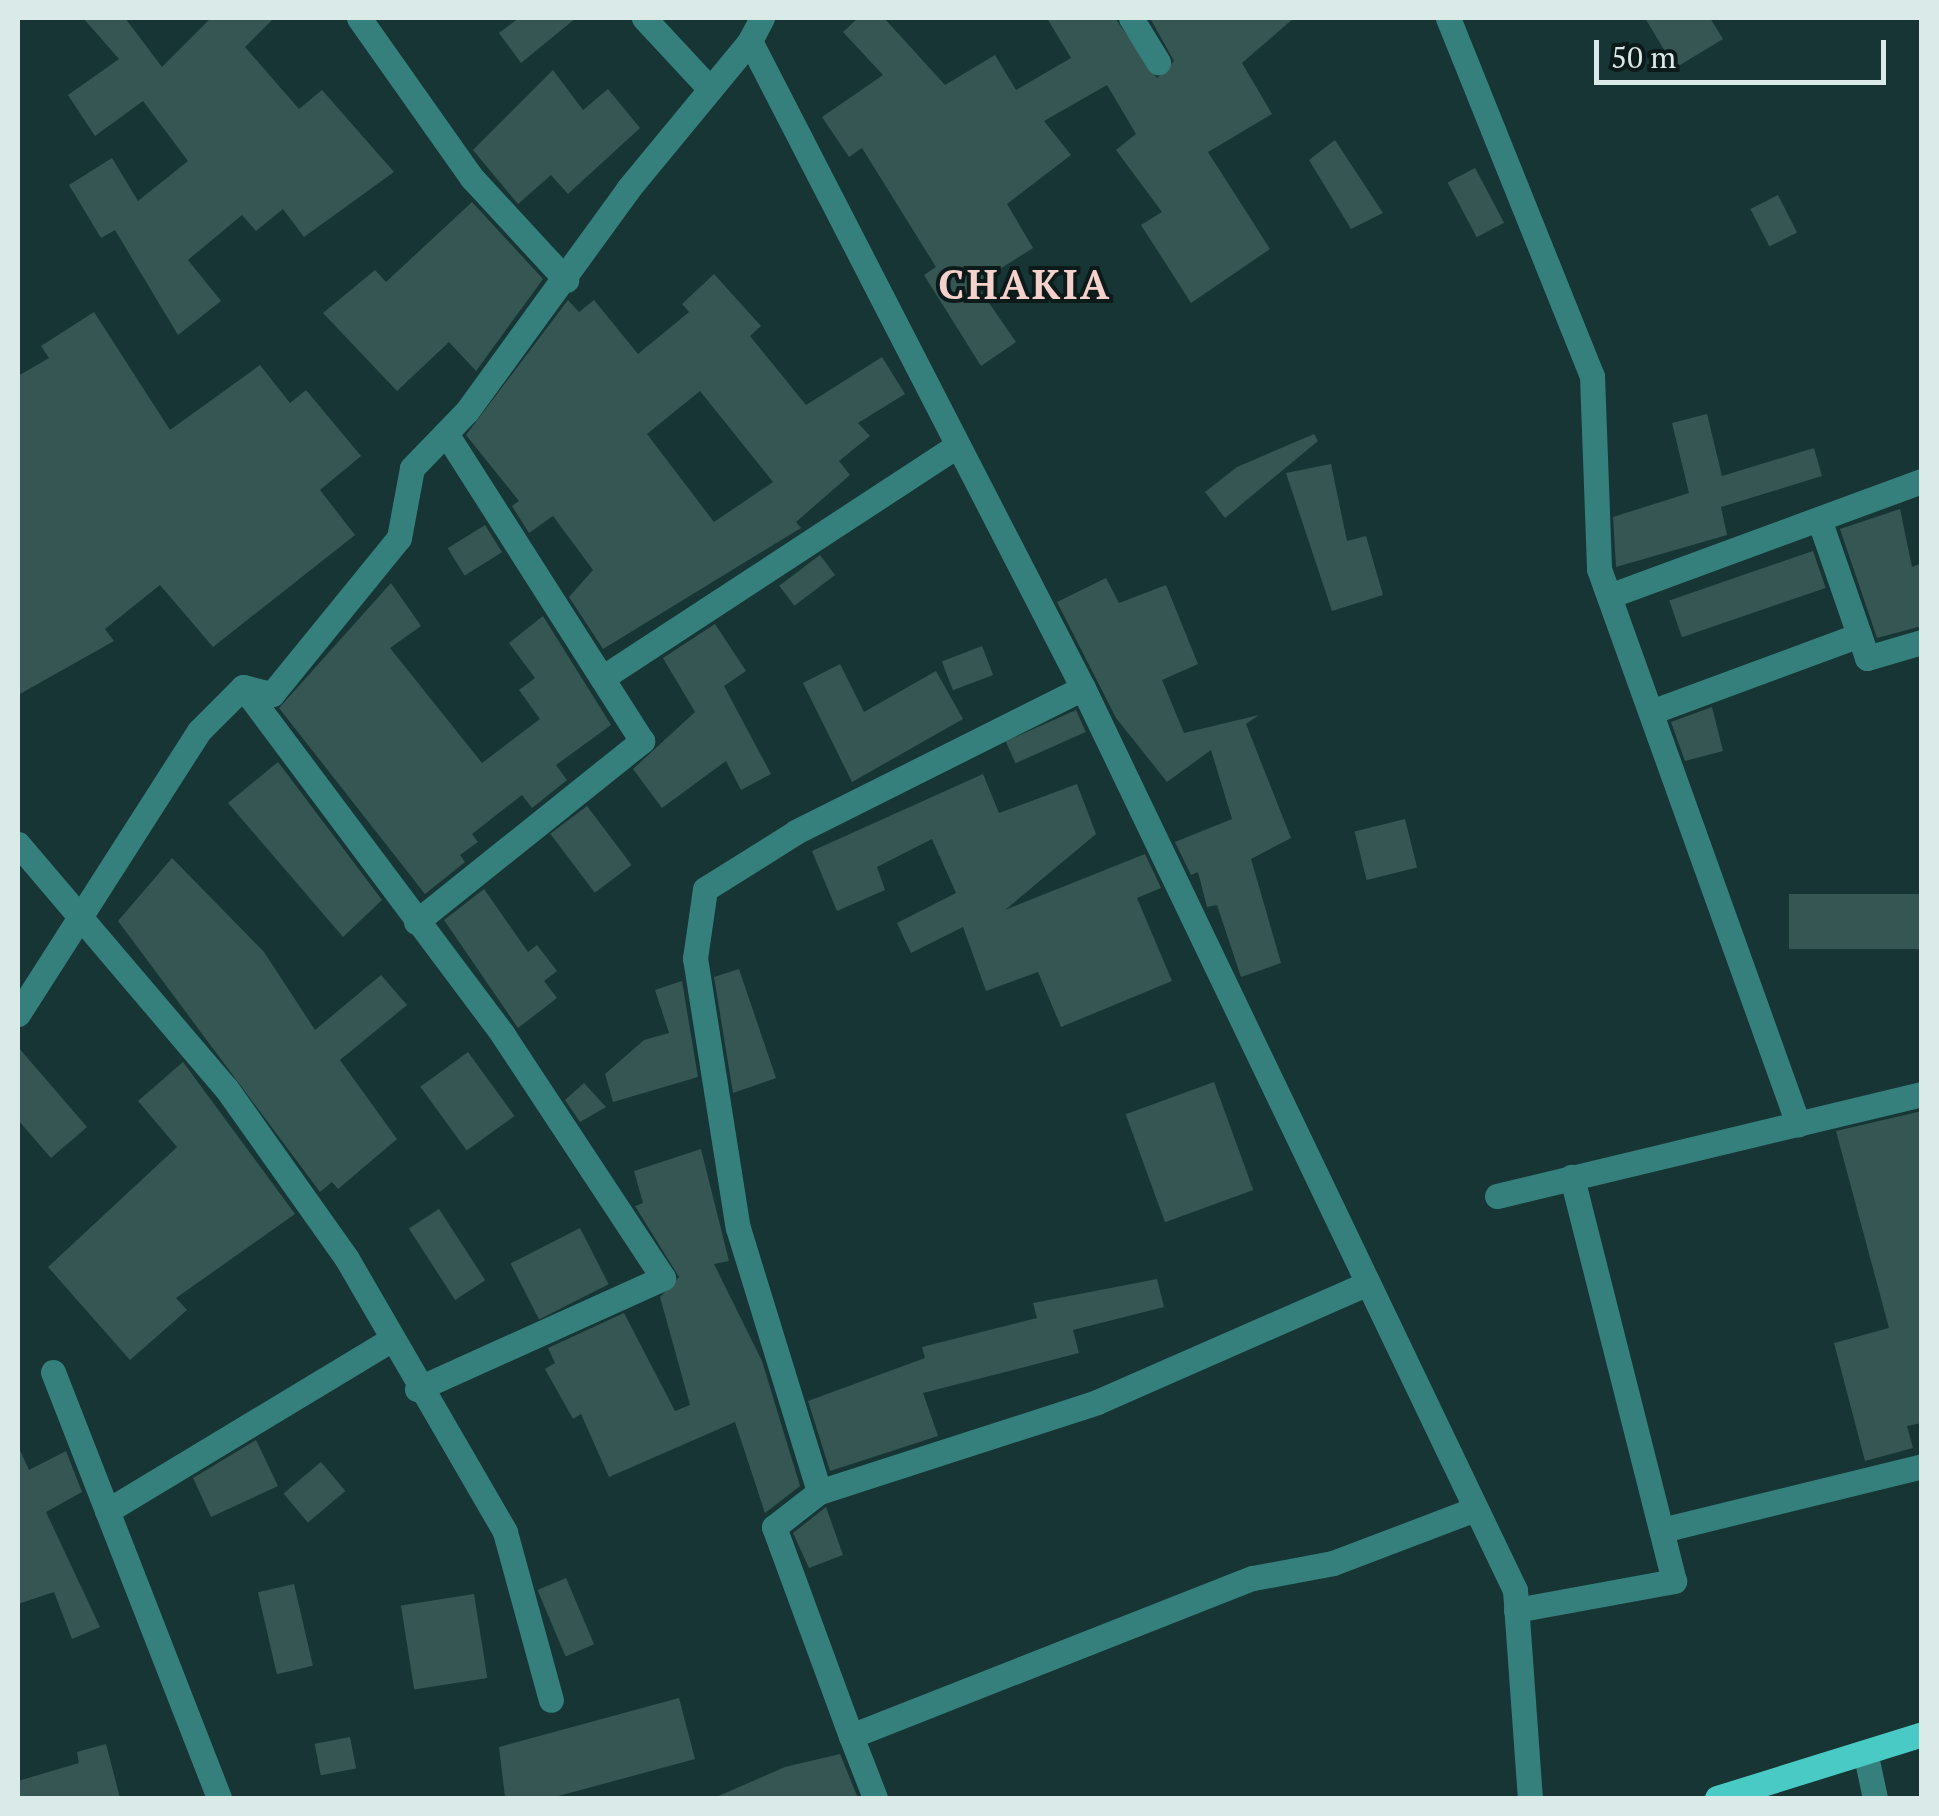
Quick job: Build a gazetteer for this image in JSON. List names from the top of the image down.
{
  "districts": ["CHAKIA"],
  "scale_bar": "50 m"
}
